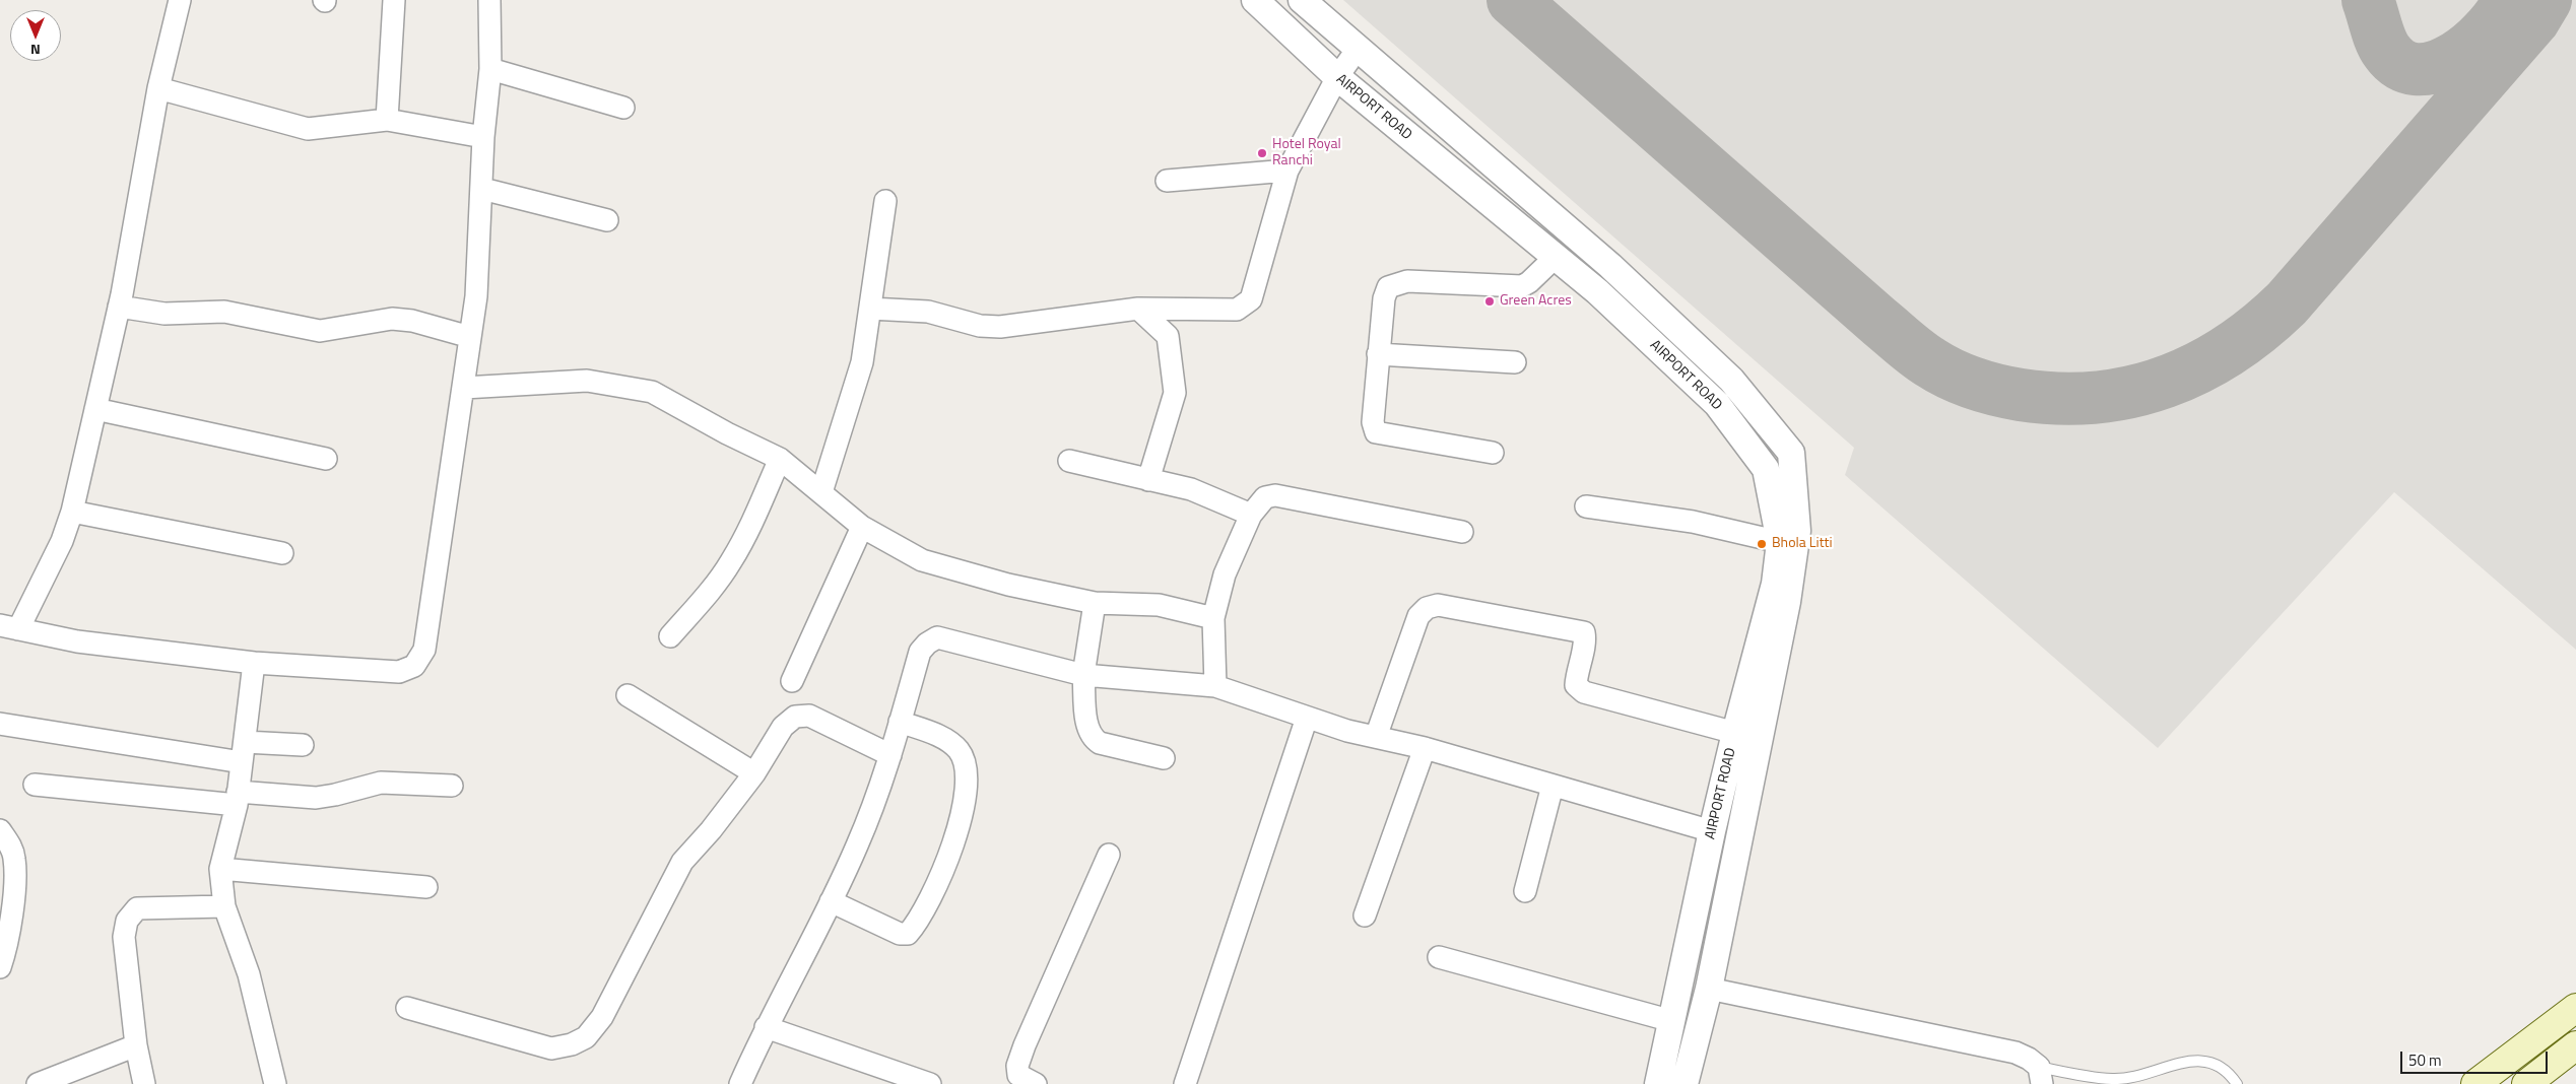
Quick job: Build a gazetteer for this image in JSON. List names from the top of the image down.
{
  "streets": {
    "street": ["AIRPORT ROAD"]
  },
  "places": ["Hotel Royal Ranchi", "Green Acres", "Bhola Litti"],
  "scale_bar": "50 m",
  "north": "bottom"
}
